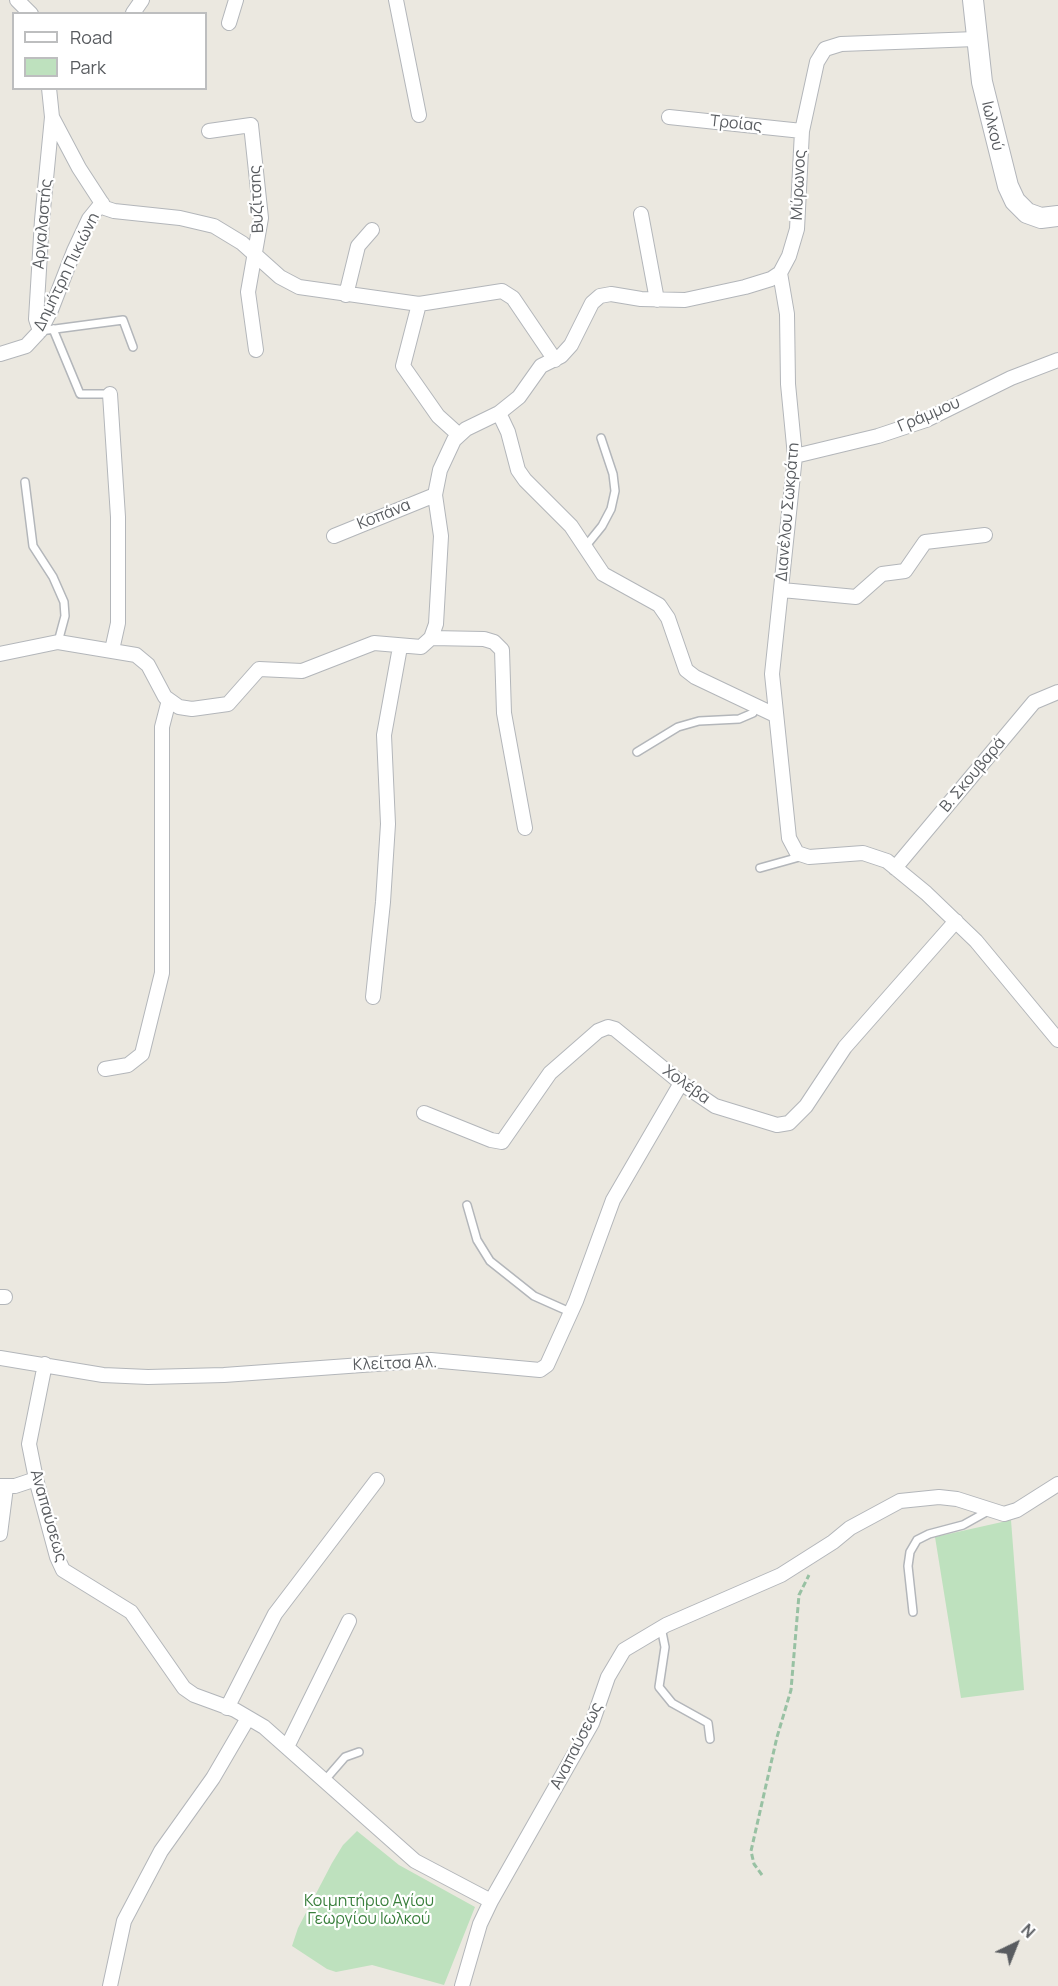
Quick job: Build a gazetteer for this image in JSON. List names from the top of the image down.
{
  "streets": {
    "main road": ["Ιωλκού"],
    "street": [
      "Τροίας",
      "Μύρωνος",
      "Βυζίτσης",
      "Αργαλαστής",
      "Δημήτρη Πικιώνη",
      "Γράμμου",
      "Διανέλου Σωκράτη",
      "Κοπάνα",
      "Β. Σκουβαρά",
      "Χολέβα",
      "Κλείτσα Αλ.",
      "Αναπαύσεως"
    ]
  },
  "crossings": [
    ["Τροίας", "Μύρωνος"],
    ["Ιωλκού", "Μύρωνος"],
    ["Μύρωνος", "Διανέλου Σωκράτη"],
    ["Αργαλαστής", "Δημήτρη Πικιώνη"],
    ["Γράμμου", "Διανέλου Σωκράτη"],
    ["Χολέβα", "Κλείτσα Αλ."],
    ["Κλείτσα Αλ.", "Αναπαύσεως"]
  ],
  "parks": ["Κοιμητήριο Αγίου Γεωργίου Ιωλκού"],
  "legend": ["Road", "Park"],
  "north": "top right"
}
